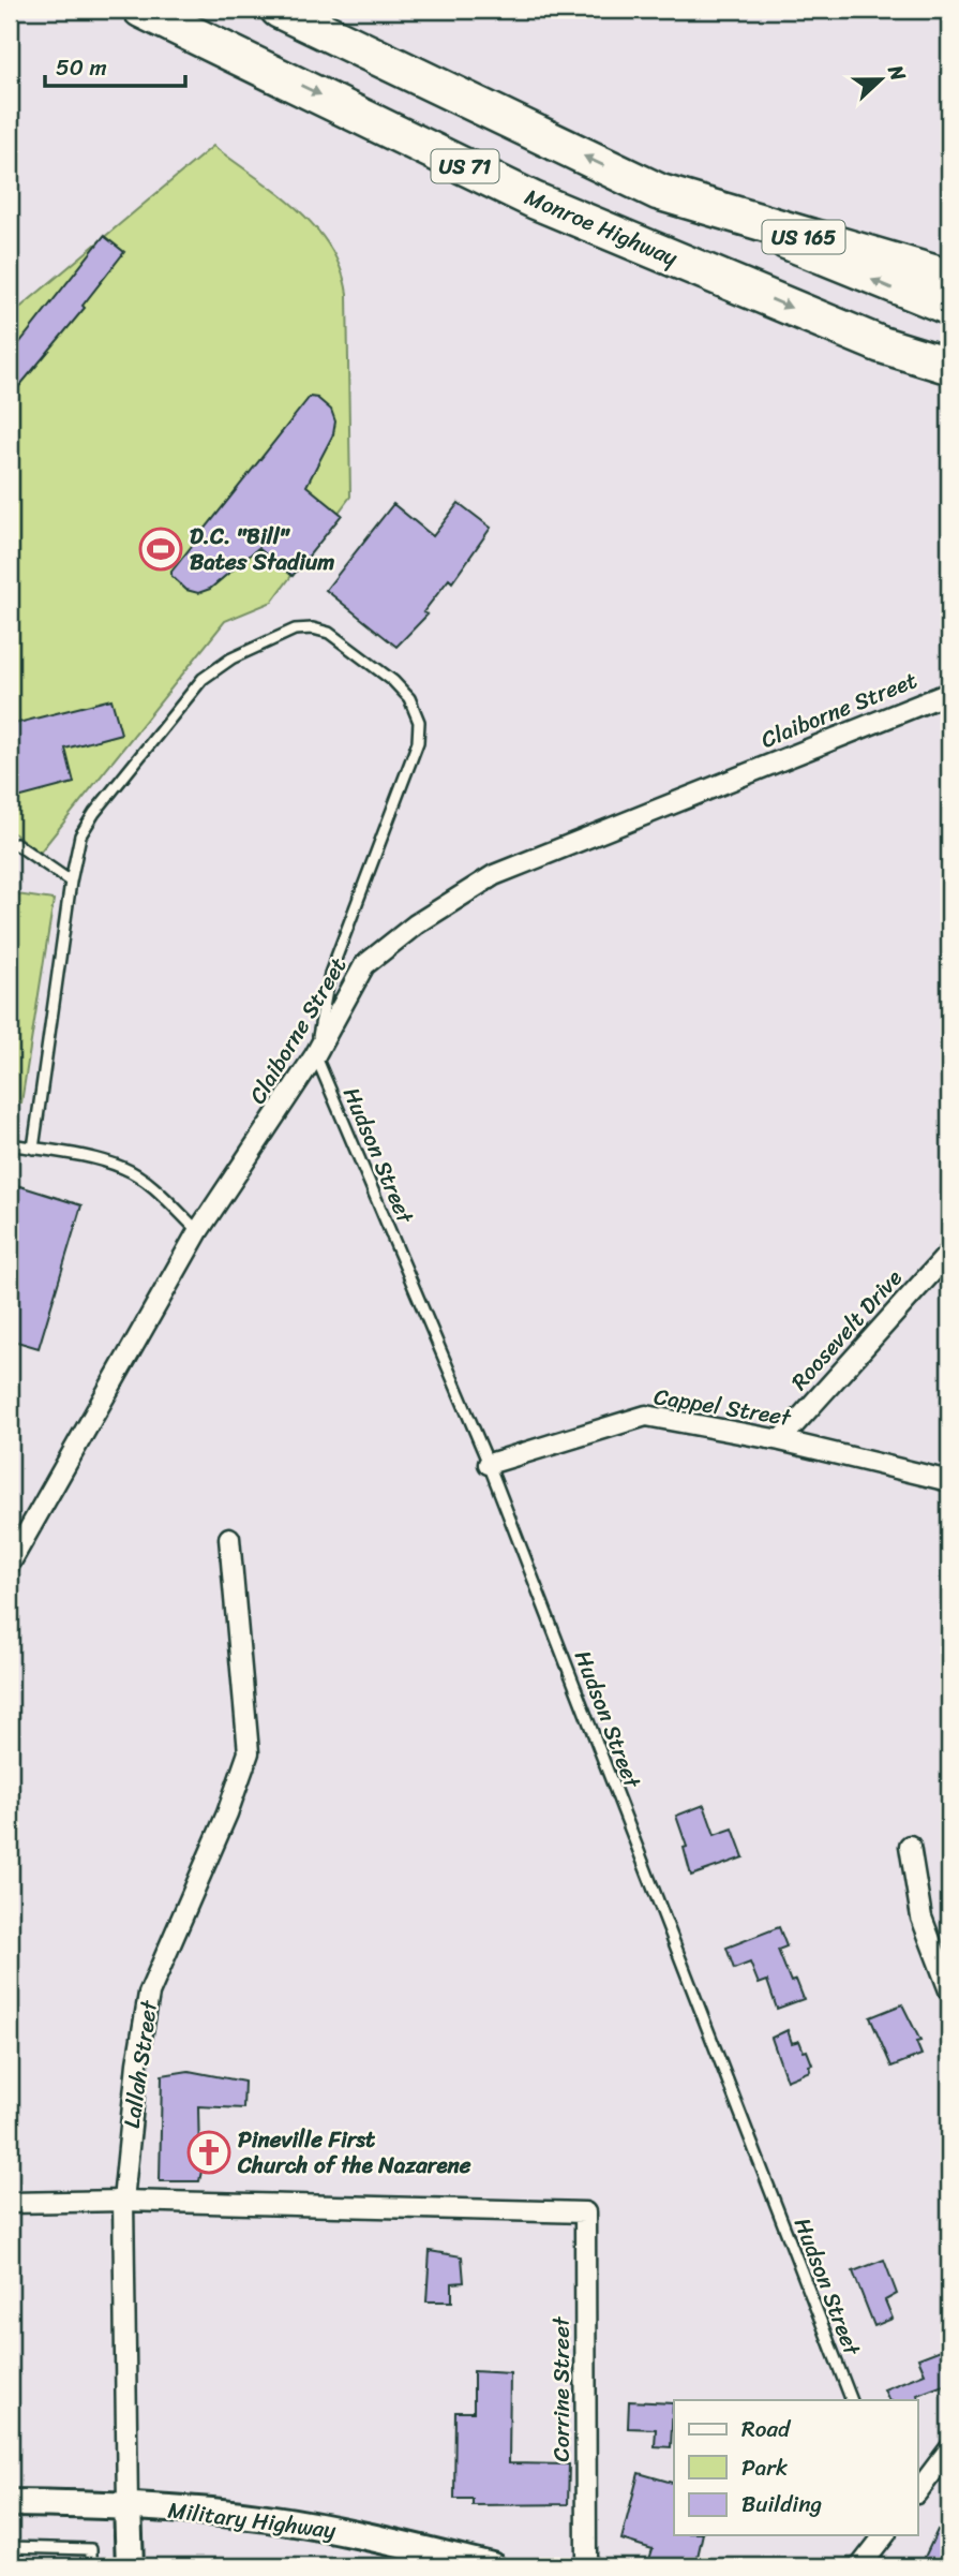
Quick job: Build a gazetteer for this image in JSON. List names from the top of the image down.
{
  "streets": {
    "highway": ["US 71", "Monroe Highway", "US 165"],
    "main road": ["Lallah Street", "Military Highway"],
    "street": [
      "Claiborne Street",
      "Roosevelt Drive",
      "Cappel Street",
      "Corrine Street"
    ],
    "lane": ["Hudson Street"]
  },
  "crossings": [
    ["US 71", "US 165"],
    ["Claiborne Street", "Hudson Street"],
    ["Hudson Street", "Cappel Street"],
    ["Roosevelt Drive", "Cappel Street"],
    ["Lallah Street", "Corrine Street"],
    ["Lallah Street", "Military Highway"]
  ],
  "places": {
    "sports": ["D.C. \"Bill\" Bates Stadium"],
    "church": ["Pineville First Church of the Nazarene"]
  },
  "legend": ["Road", "Park", "Building"],
  "scale_bar": "50 m",
  "north": "right"
}
